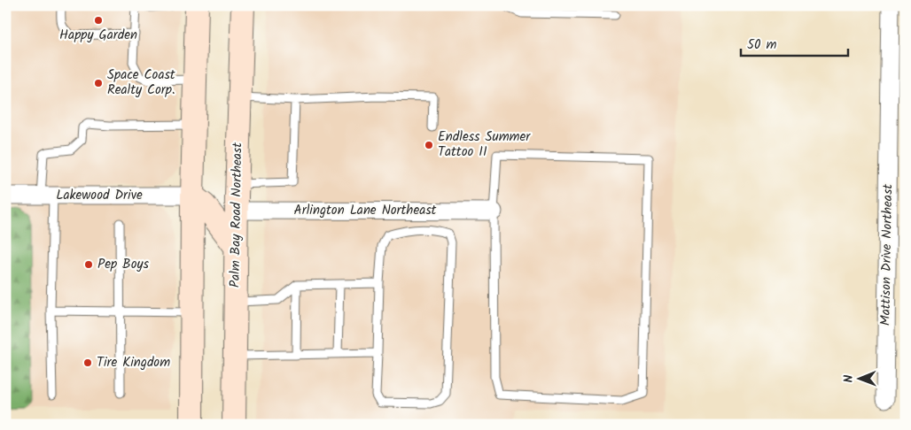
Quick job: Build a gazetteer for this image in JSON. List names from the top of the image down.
{
  "streets": {
    "main road": ["Palm Bay Road Northeast"],
    "street": ["Lakewood Drive", "Arlington Lane Northeast", "Mattison Drive Northeast"]
  },
  "crossings": [
    ["Arlington Lane Northeast", "Palm Bay Road Northeast"]
  ],
  "places": [
    "Happy Garden",
    "Space Coast Realty Corp.",
    "Endless Summer Tattoo II",
    "Pep Boys",
    "Tire Kingdom"
  ],
  "scale_bar": "50 m",
  "north": "left"
}
